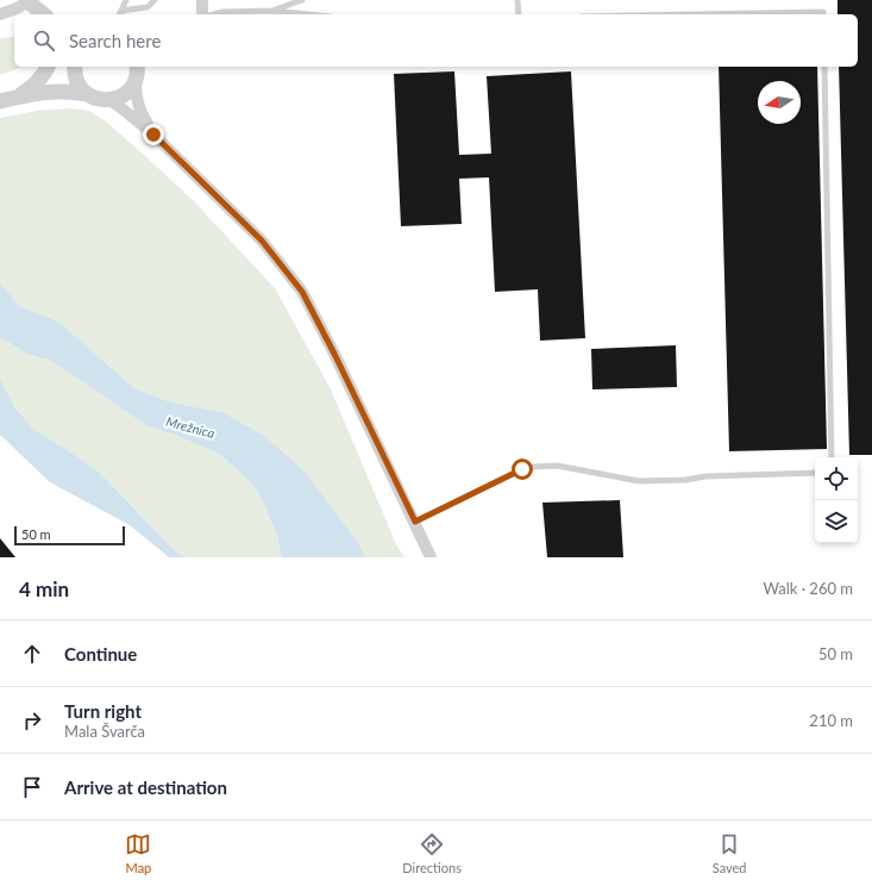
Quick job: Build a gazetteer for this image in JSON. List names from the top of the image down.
{
  "water": ["Mrežnica"],
  "scale_bar": "50 m",
  "north": "left",
  "page": {
    "search": "Search here",
    "scale": "50 m",
    "heading": ["4 min", "Walk · 260 m"],
    "list": [
      ["Continue", "50 m"],
      ["Turn right", "Mala Švarča", "210 m"],
      "Arrive at destination"
    ],
    "nav": ["Map", "Directions", "Saved"]
  }
}
